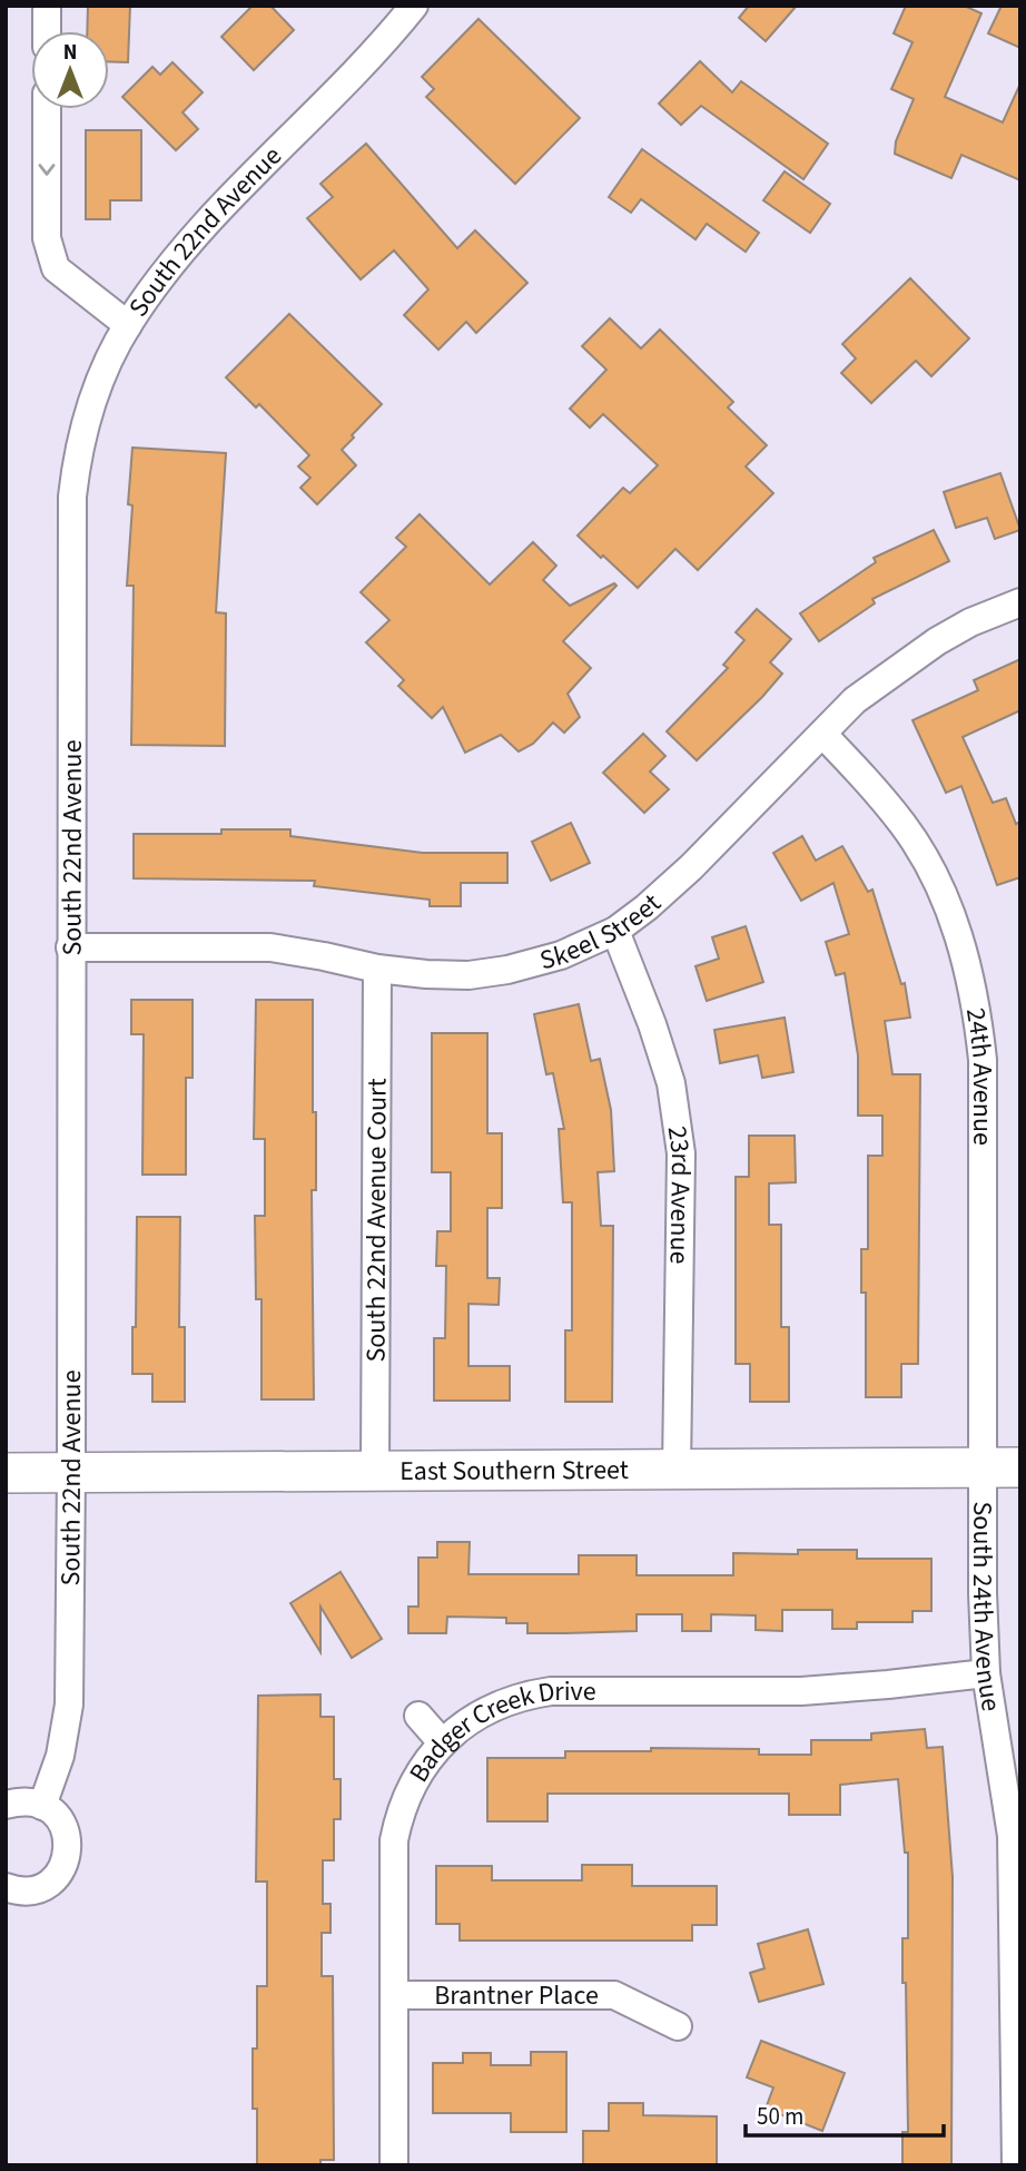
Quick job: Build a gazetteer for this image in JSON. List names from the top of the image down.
{
  "streets": {
    "street": [
      "South 22nd Avenue",
      "Skeel Street",
      "24th Avenue",
      "23rd Avenue",
      "South 22nd Avenue Court",
      "East Southern Street",
      "South 24th Avenue",
      "Badger Creek Drive",
      "Brantner Place"
    ]
  },
  "crossings": [
    ["South 22nd Avenue", "Skeel Street"],
    ["South 22nd Avenue", "East Southern Street"],
    ["Skeel Street", "24th Avenue"],
    ["Skeel Street", "23rd Avenue"],
    ["Skeel Street", "South 22nd Avenue Court"],
    ["24th Avenue", "East Southern Street"],
    ["24th Avenue", "South 24th Avenue"],
    ["23rd Avenue", "East Southern Street"],
    ["South 22nd Avenue Court", "East Southern Street"],
    ["East Southern Street", "South 24th Avenue"],
    ["South 24th Avenue", "Badger Creek Drive"],
    ["Badger Creek Drive", "Brantner Place"]
  ],
  "scale_bar": "50 m",
  "north": "top"
}
